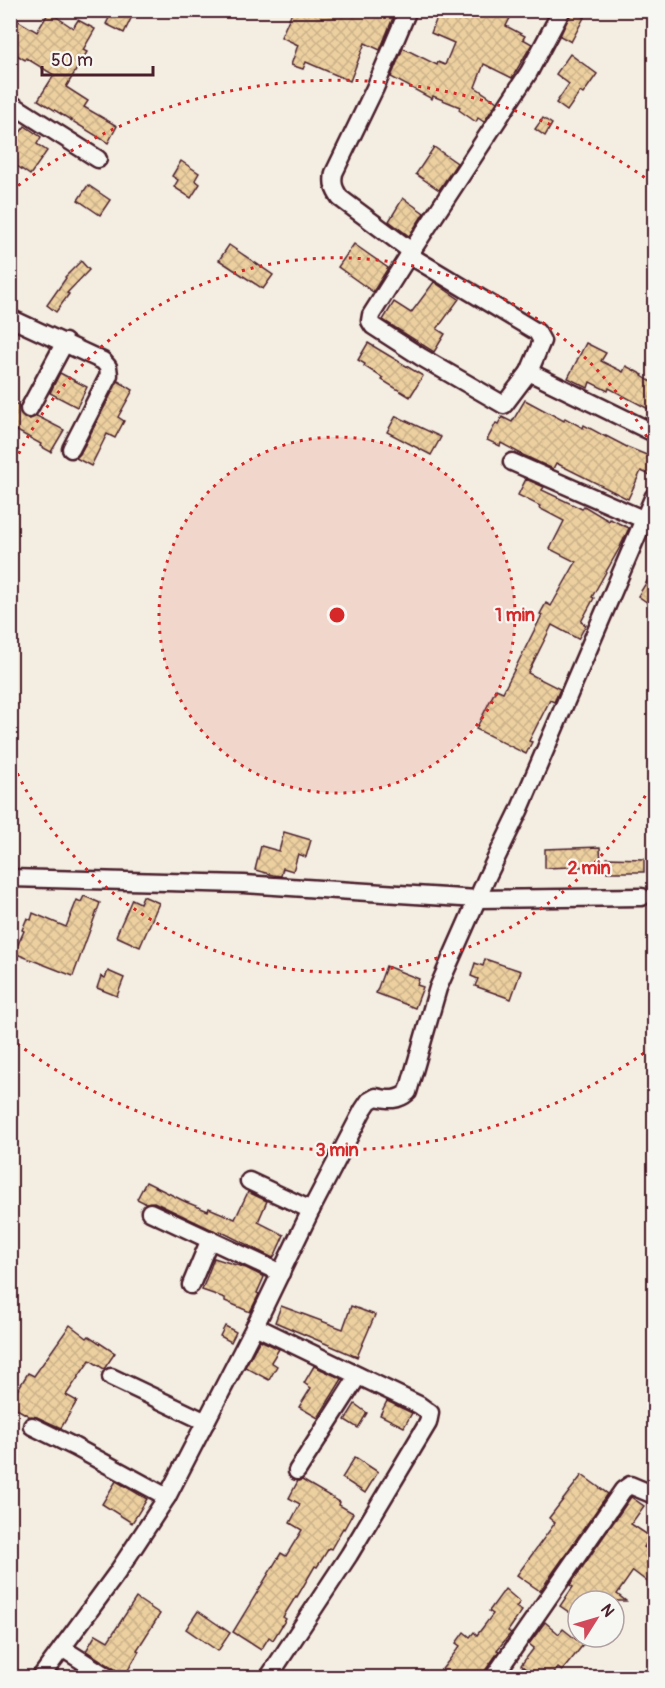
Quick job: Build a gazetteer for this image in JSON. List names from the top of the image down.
{
  "scale_bar": "50 m",
  "north": "top right",
  "rings": ["1 min", "2 min", "3 min"]
}
